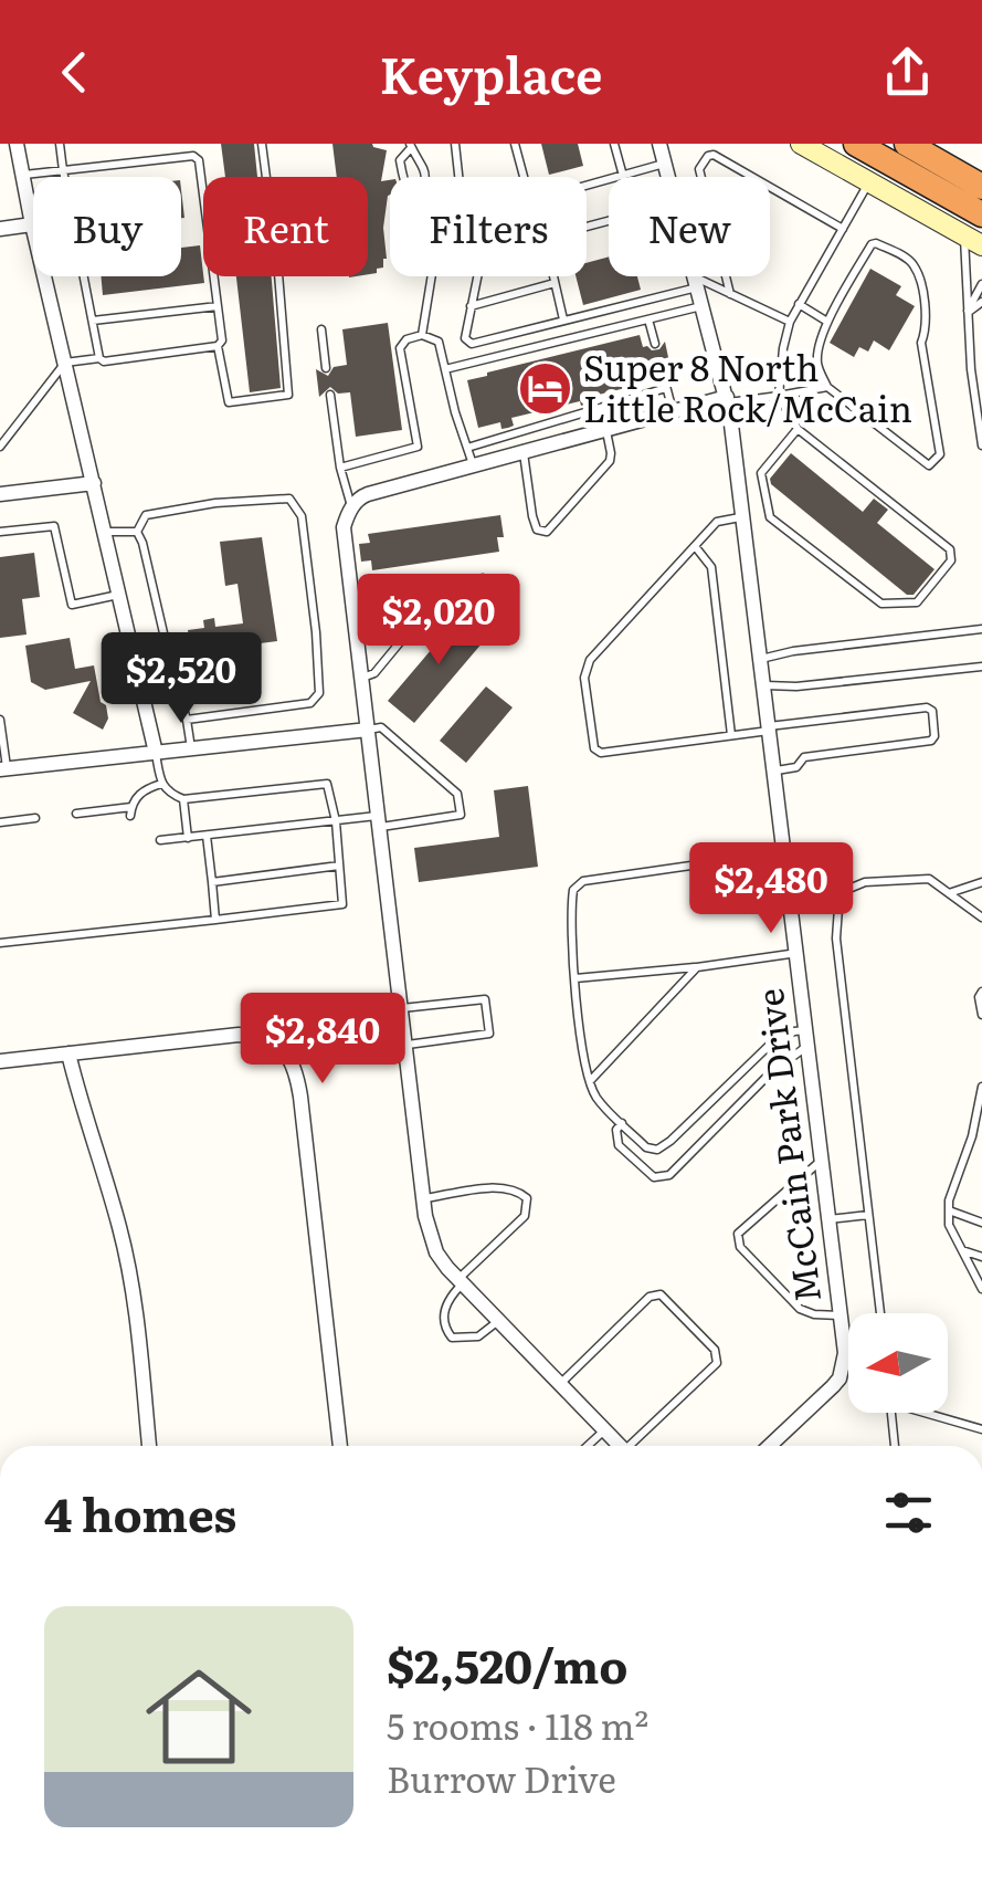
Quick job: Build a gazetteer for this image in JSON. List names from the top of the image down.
{
  "streets": {
    "street": ["McCain Park Drive"]
  },
  "places": {
    "hotel": ["Super 8 North Little Rock/McCain"]
  },
  "north": "left",
  "page": {
    "header": "Keyplace",
    "chip": [
      "Buy",
      "Rent",
      "Filters",
      "New"
    ],
    "price": [
      "$2,020",
      "$2,520",
      "$2,480",
      "$2,840"
    ],
    "heading": "4 homes",
    "list": [
      {
        "name": "$2,520/mo",
        "note": "5 rooms · 118 m² · Burrow Drive"
      }
    ]
  }
}
